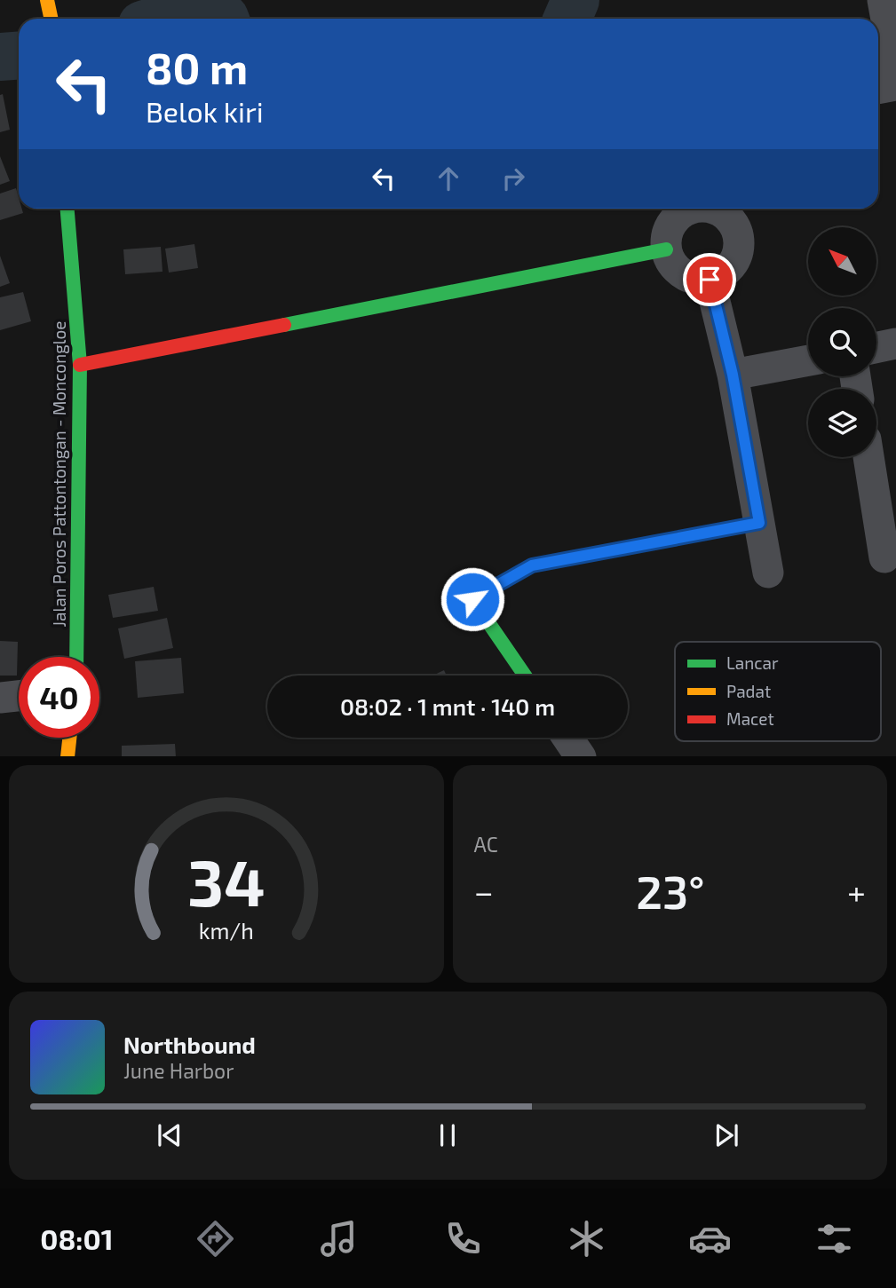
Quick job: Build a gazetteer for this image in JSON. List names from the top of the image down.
{
  "streets": {
    "street": ["Jalan Poros Pattontongan - Moncongloe"]
  },
  "legend": ["Lancar", "Padat", "Macet"],
  "north": "top left",
  "page": {
    "turn": ["80 m", "Belok kiri"],
    "limit": "40",
    "trip": "08:02 · 1 mnt · 140 m",
    "tile": "AC",
    "heat": ["−", "23°", "+"],
    "song": ["Northbound", "June Harbor"],
    "tabs": "08:01",
    "gauge": ["34", "km/h"]
  }
}
